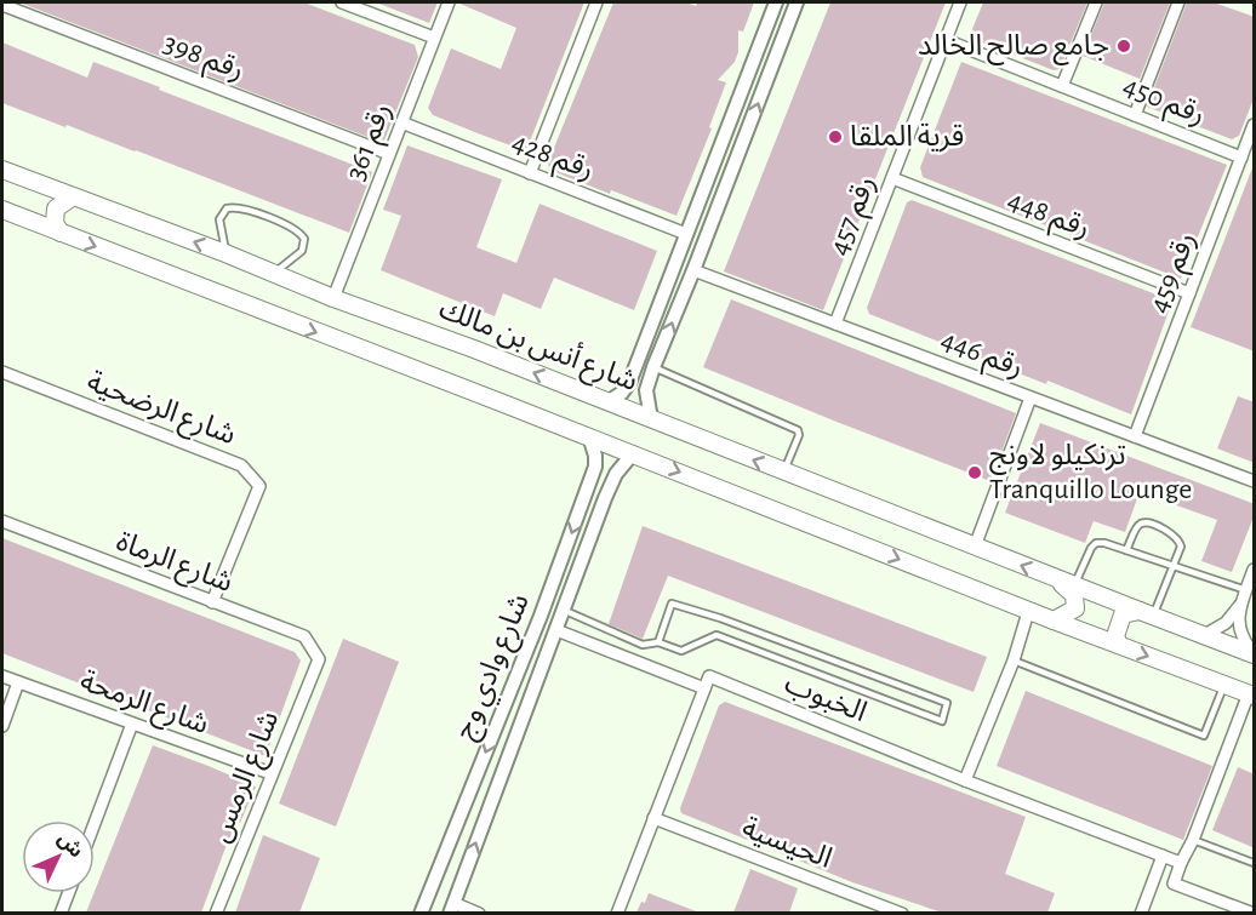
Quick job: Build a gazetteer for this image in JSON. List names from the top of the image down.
{
  "streets": {
    "main road": ["شارع أنس بن مالك"],
    "street": [
      "رقم 398",
      "رقم 450",
      "رقم 361",
      "رقم 428",
      "رقم 448",
      "رقم 457",
      "رقم 459",
      "رقم 446",
      "شارع الرضحية",
      "شارع الرماة",
      "شارع وادي وج",
      "الخبوب",
      "شارع الرمحة",
      "شارع الرمس",
      "الحيسية"
    ]
  },
  "crossings": [
    ["رقم 398", "رقم 361"],
    ["رقم 450", "رقم 457"],
    ["رقم 450", "رقم 459"],
    ["رقم 361", "رقم 428"],
    ["رقم 361", "شارع أنس بن مالك"],
    ["رقم 448", "رقم 457"],
    ["رقم 448", "رقم 459"],
    ["رقم 457", "رقم 446"],
    ["رقم 459", "رقم 446"],
    ["شارع الرضحية", "شارع الرماة"],
    ["شارع الرماة", "شارع الرمس"],
    ["شارع الرمحة", "شارع الرمس"]
  ],
  "places": ["جامع صالح الخالد", "قرية الملقا", "ترنكيلو لاونج Tranquillo Lounge"],
  "north": "top right"
}
